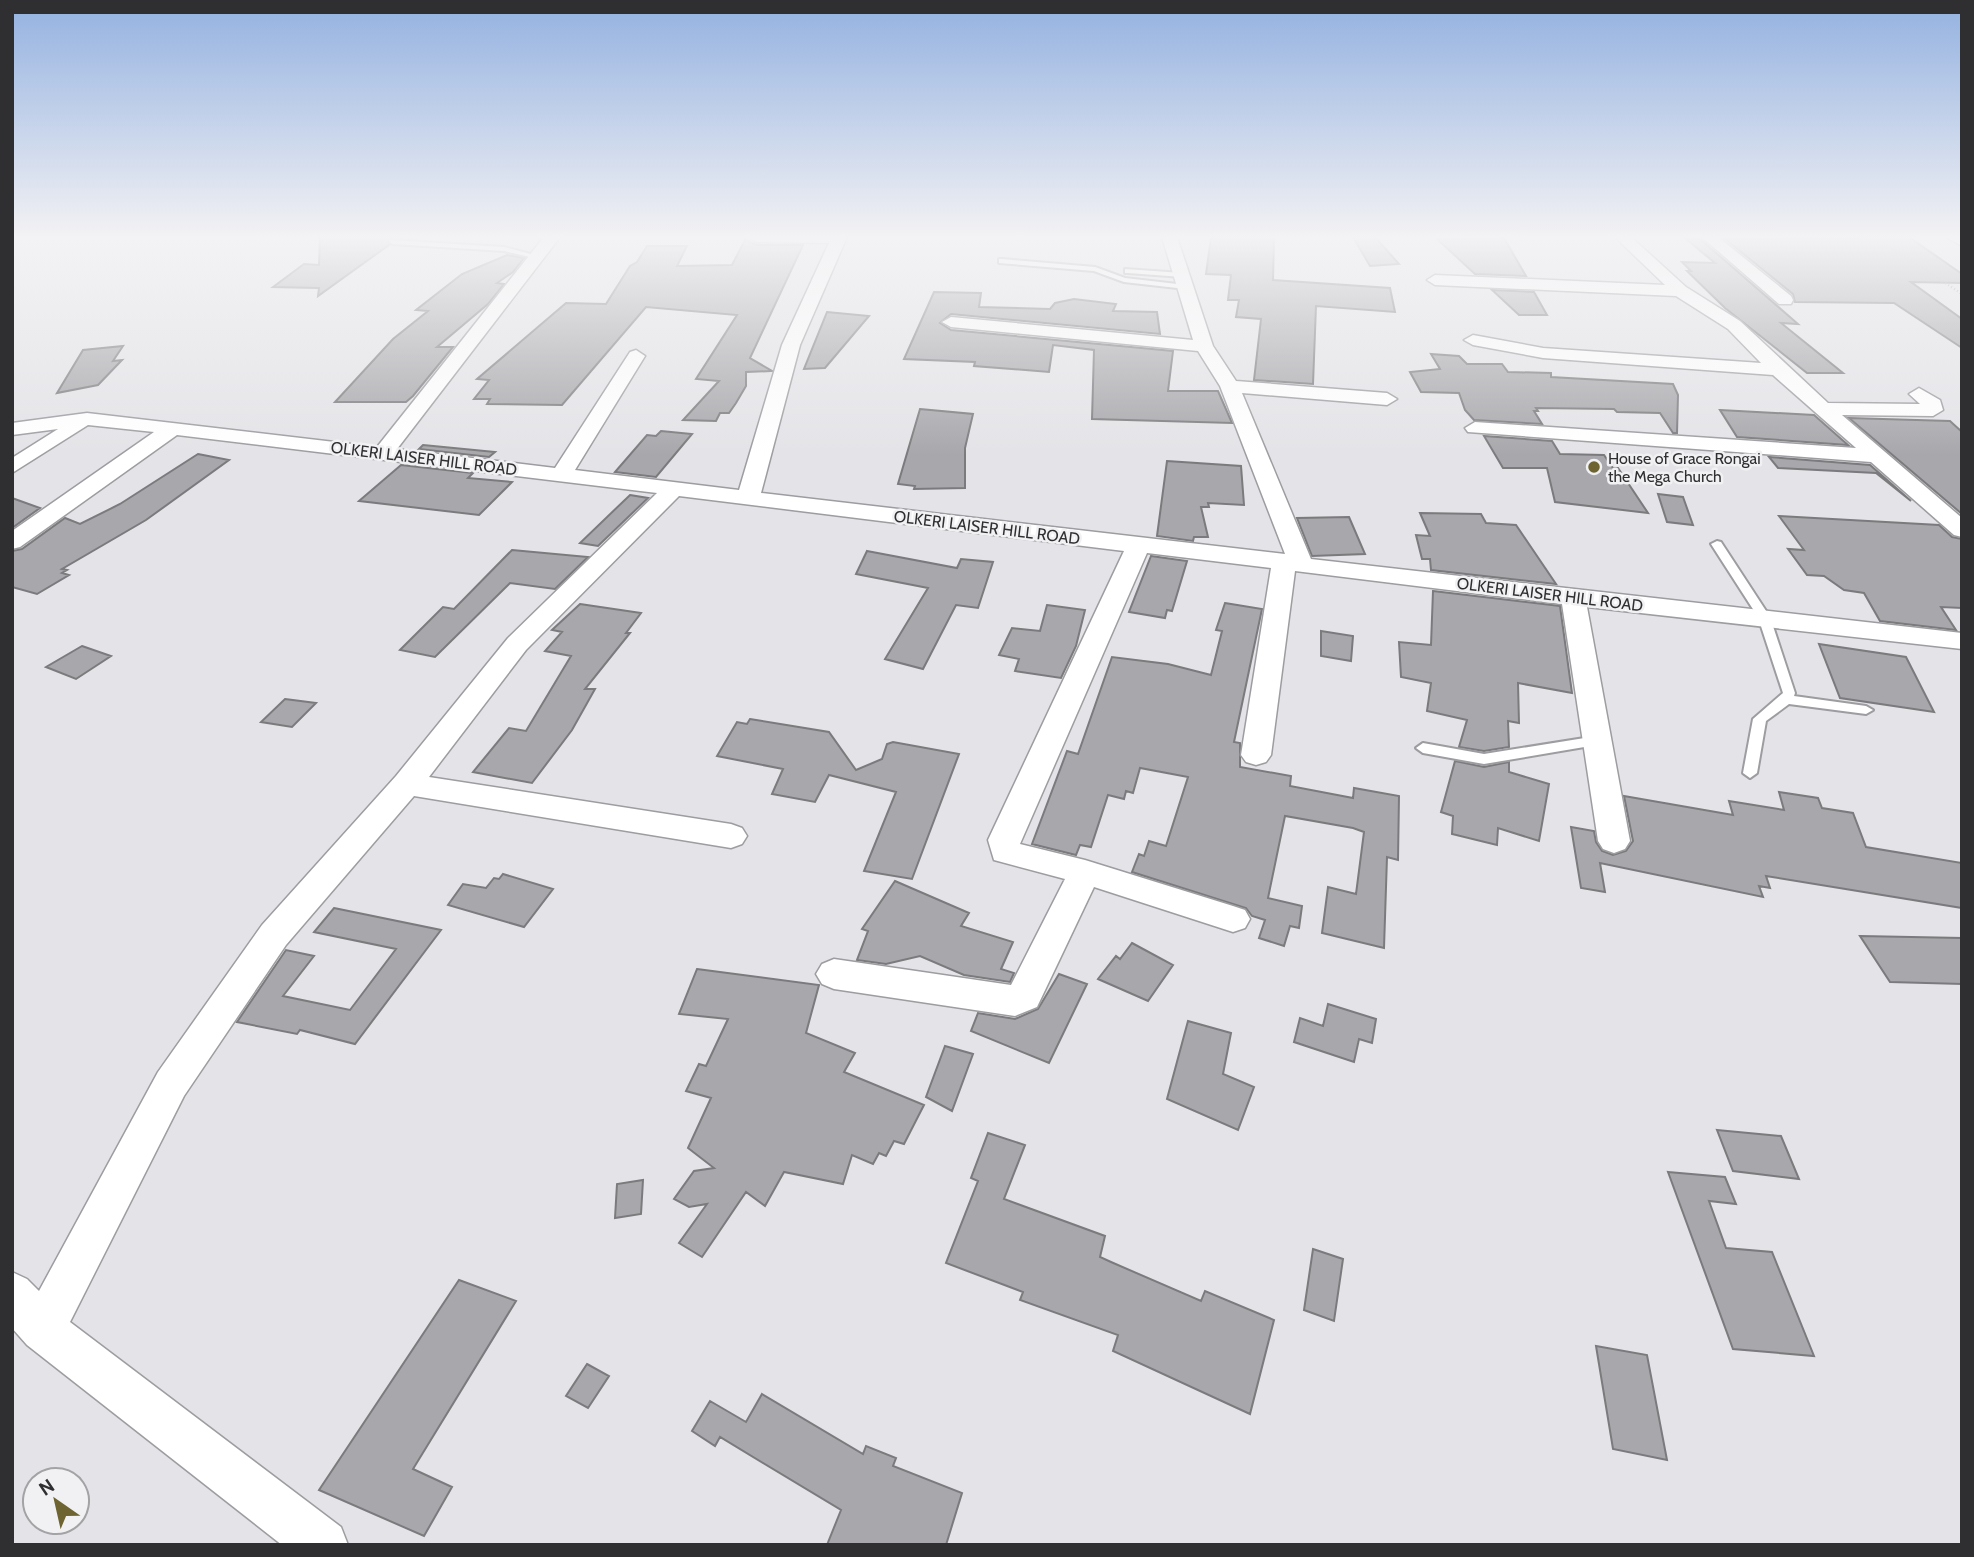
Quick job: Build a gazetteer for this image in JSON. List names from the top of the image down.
{
  "streets": {
    "street": ["OLKERI LAISER HILL ROAD"]
  },
  "places": ["House of Grace Rongai the Mega Church"],
  "north": "top left"
}
